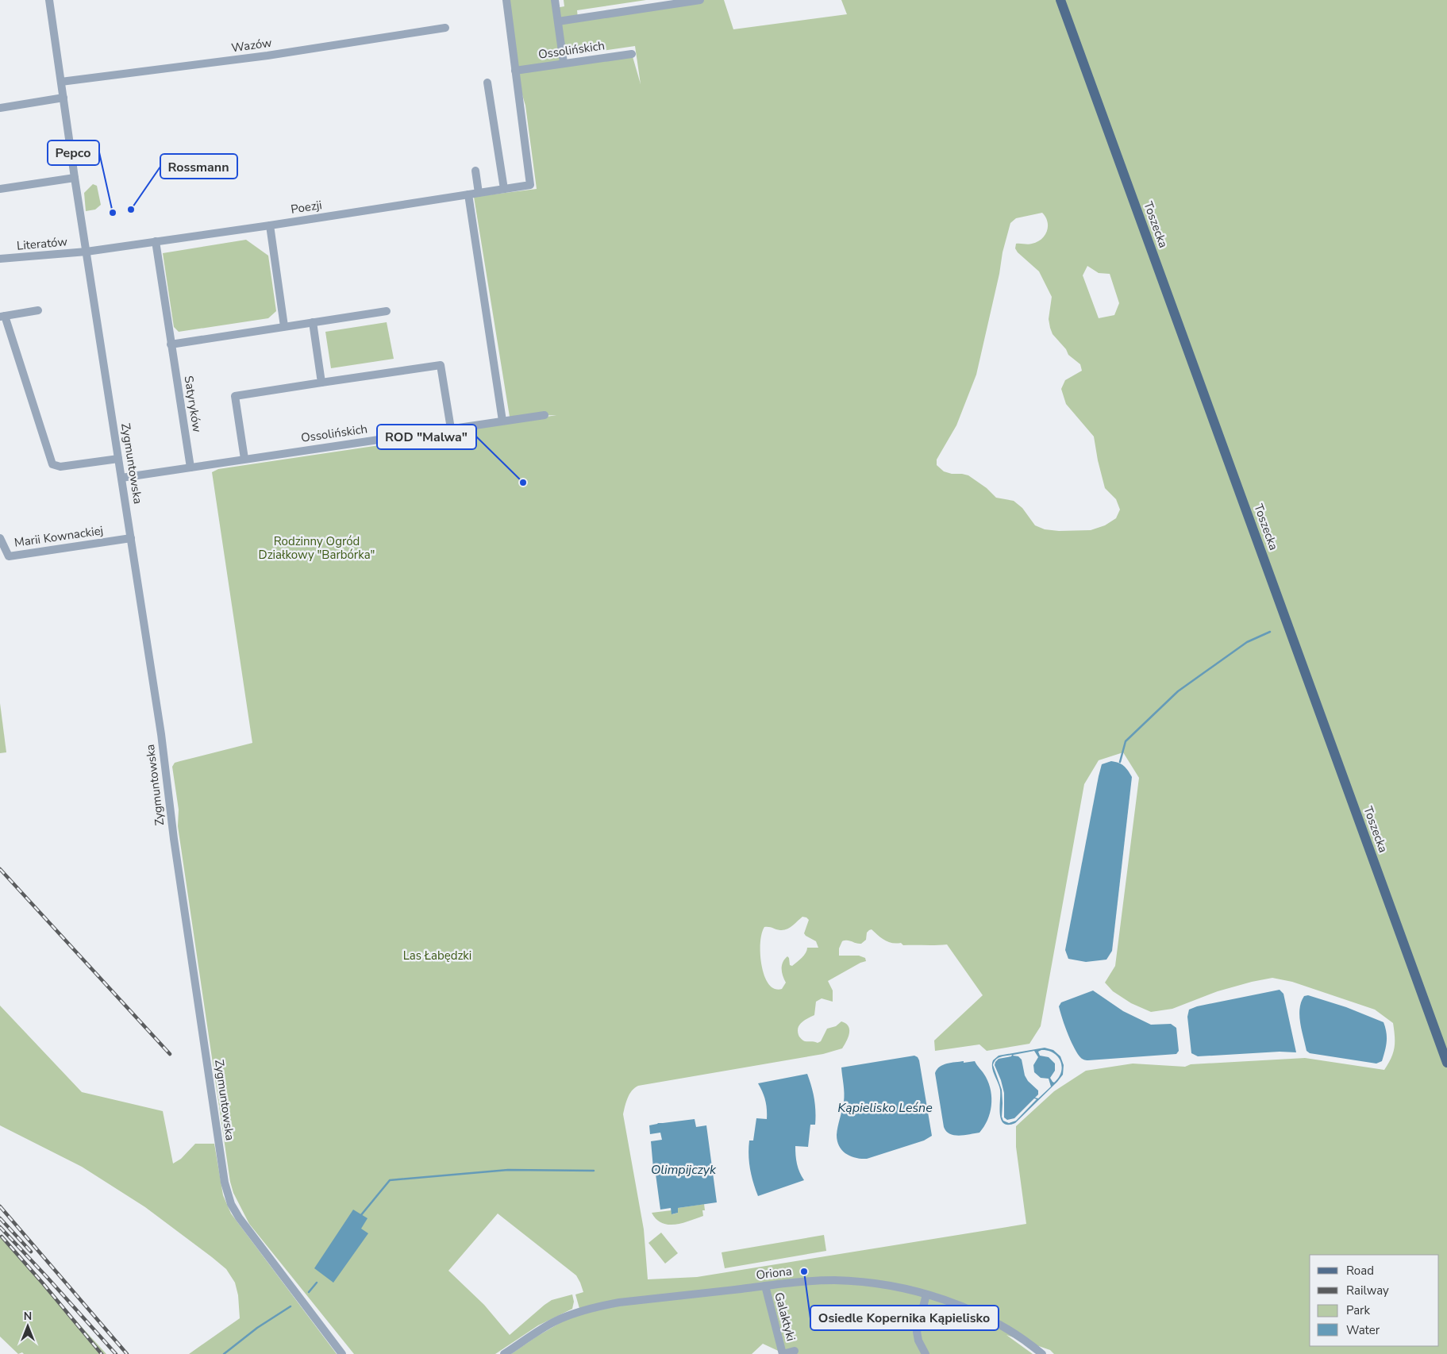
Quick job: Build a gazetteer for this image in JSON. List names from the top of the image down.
{
  "streets": {
    "main road": ["Toszecka"],
    "street": [
      "Wazów",
      "Ossolińskich",
      "Poezji",
      "Literatów",
      "Satyryków",
      "Zygmuntowska",
      "Marii Kownackiej",
      "Oriona",
      "Galaktyki"
    ]
  },
  "crossings": [
    ["Wazów", "Zygmuntowska"],
    ["Ossolińskich", "Poezji"],
    ["Ossolińskich", "Satyryków"],
    ["Ossolińskich", "Zygmuntowska"],
    ["Poezji", "Literatów"],
    ["Poezji", "Satyryków"],
    ["Poezji", "Zygmuntowska"],
    ["Literatów", "Zygmuntowska"],
    ["Zygmuntowska", "Marii Kownackiej"],
    ["Oriona", "Galaktyki"]
  ],
  "water": ["Kąpielisko Leśne", "Olimpijczyk"],
  "parks": ["Rodzinny Ogród Działkowy \"Barbórka\"", "Las Łabędzki"],
  "places": [
    "Rossmann",
    "Pepco",
    "ROD \"Malwa\"",
    "Osiedle Kopernika Kąpielisko"
  ],
  "legend": [
    "Road",
    "Railway",
    "Park",
    "Water"
  ],
  "north": "top"
}
